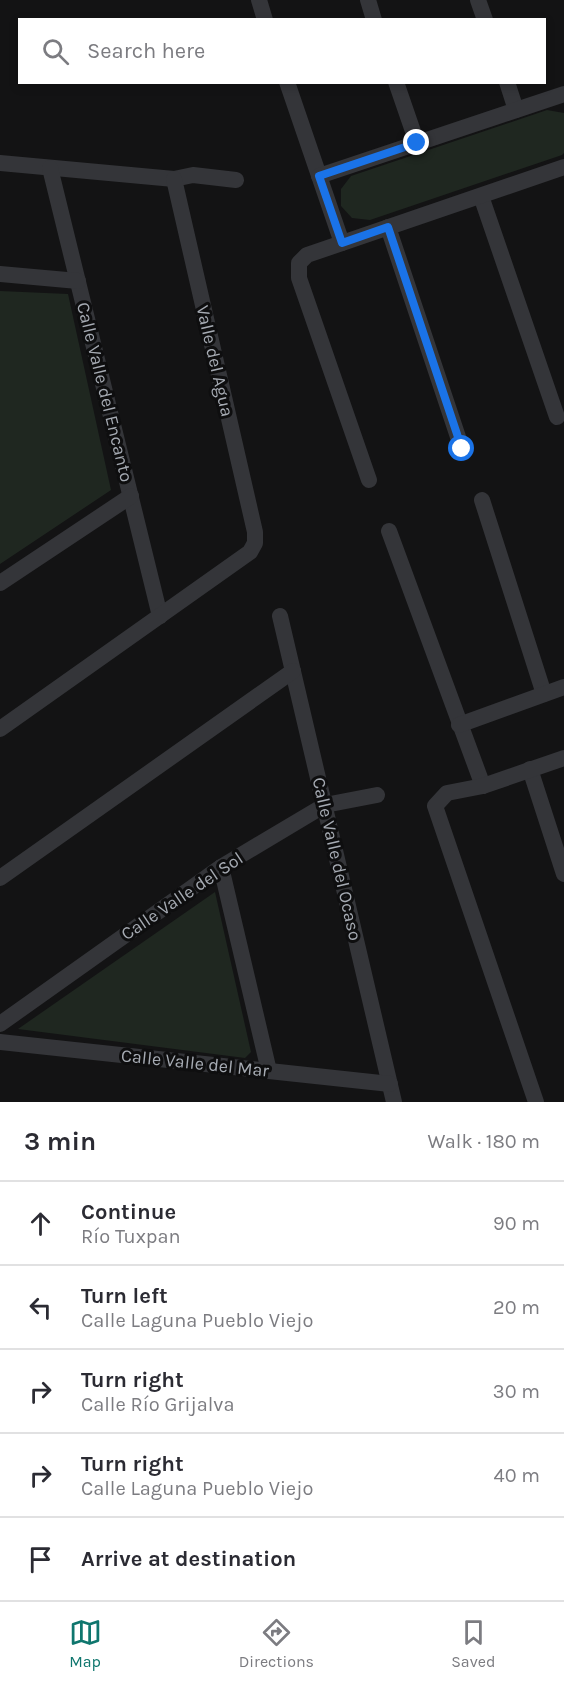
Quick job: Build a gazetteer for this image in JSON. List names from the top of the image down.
{
  "streets": {
    "street": [
      "Valle del Agua",
      "Calle Valle del Encanto",
      "Calle Valle del Ocaso",
      "Calle Valle del Sol",
      "Calle Valle del Mar"
    ]
  },
  "crossings": [
    ["Valle del Agua", "Calle Valle del Encanto"],
    ["Calle Valle del Ocaso", "Calle Valle del Sol"],
    ["Calle Valle del Ocaso", "Calle Valle del Mar"]
  ],
  "page": {
    "search": "Search here",
    "heading": ["3 min", "Walk · 180 m"],
    "list": [
      ["Continue", "Río Tuxpan", "90 m"],
      ["Turn left", "Calle Laguna Pueblo Viejo", "20 m"],
      ["Turn right", "Calle Río Grijalva", "30 m"],
      ["Turn right", "Calle Laguna Pueblo Viejo", "40 m"],
      "Arrive at destination"
    ],
    "nav": ["Map", "Directions", "Saved"]
  }
}
